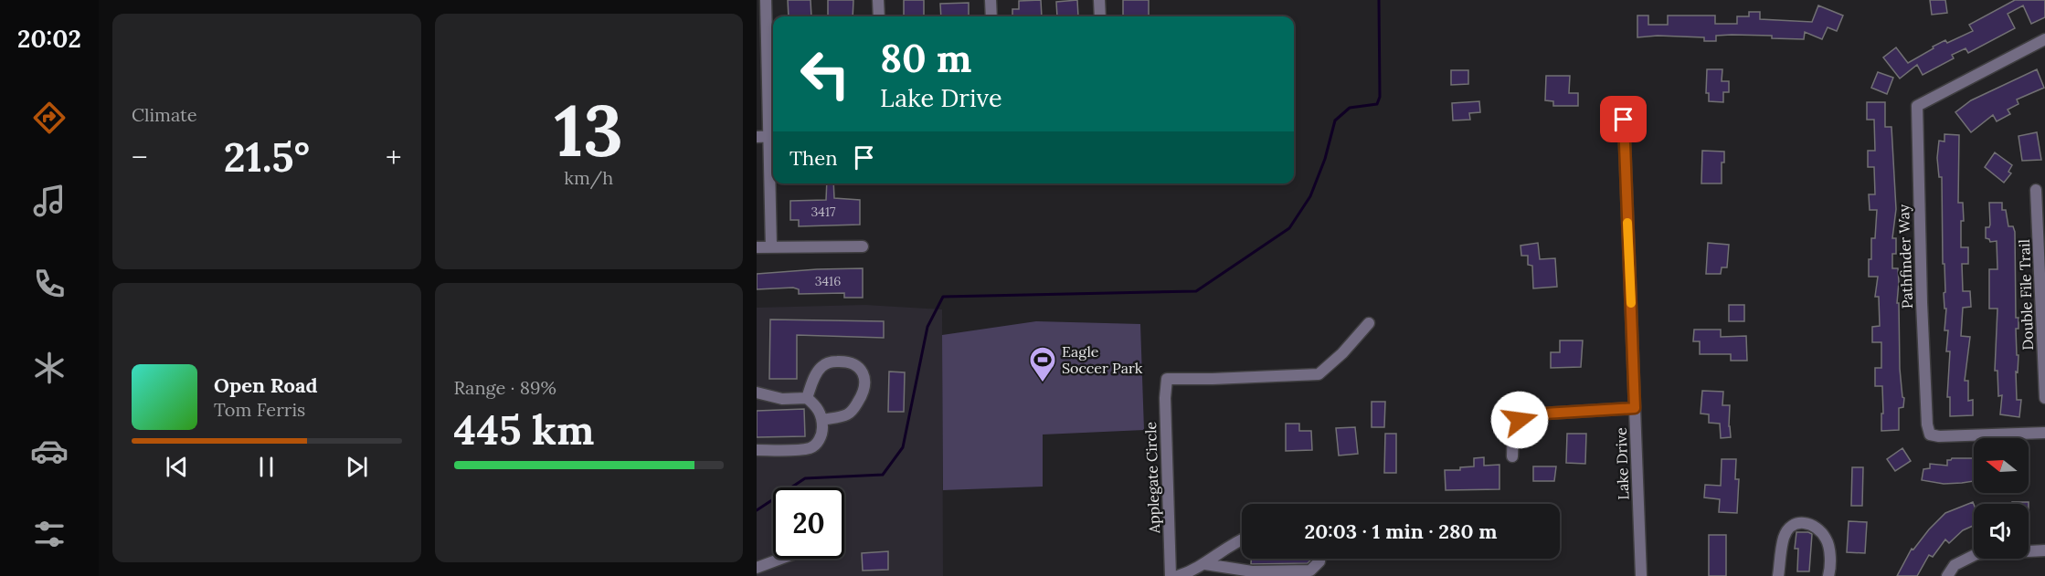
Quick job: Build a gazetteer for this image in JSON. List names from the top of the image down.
{
  "streets": {
    "street": [
      "Pathfinder Way",
      "Double File Trail",
      "Lake Drive",
      "Applegate Circle"
    ]
  },
  "places": {
    "sports": ["Eagle Soccer Park"]
  },
  "house_numbers": ["3417", "3416"],
  "north": "left",
  "page": {
    "tabs": "20:02",
    "tile": [
      "Climate",
      ["13", "km/h"],
      ["Range · 89%", "445 km"]
    ],
    "turn": ["80 m", "Lake Drive"],
    "then": "Then",
    "heat": ["−", "21.5°", "+"],
    "song": ["Open Road", "Tom Ferris"],
    "limit": "20",
    "trip": "20:03 · 1 min · 280 m"
  }
}
